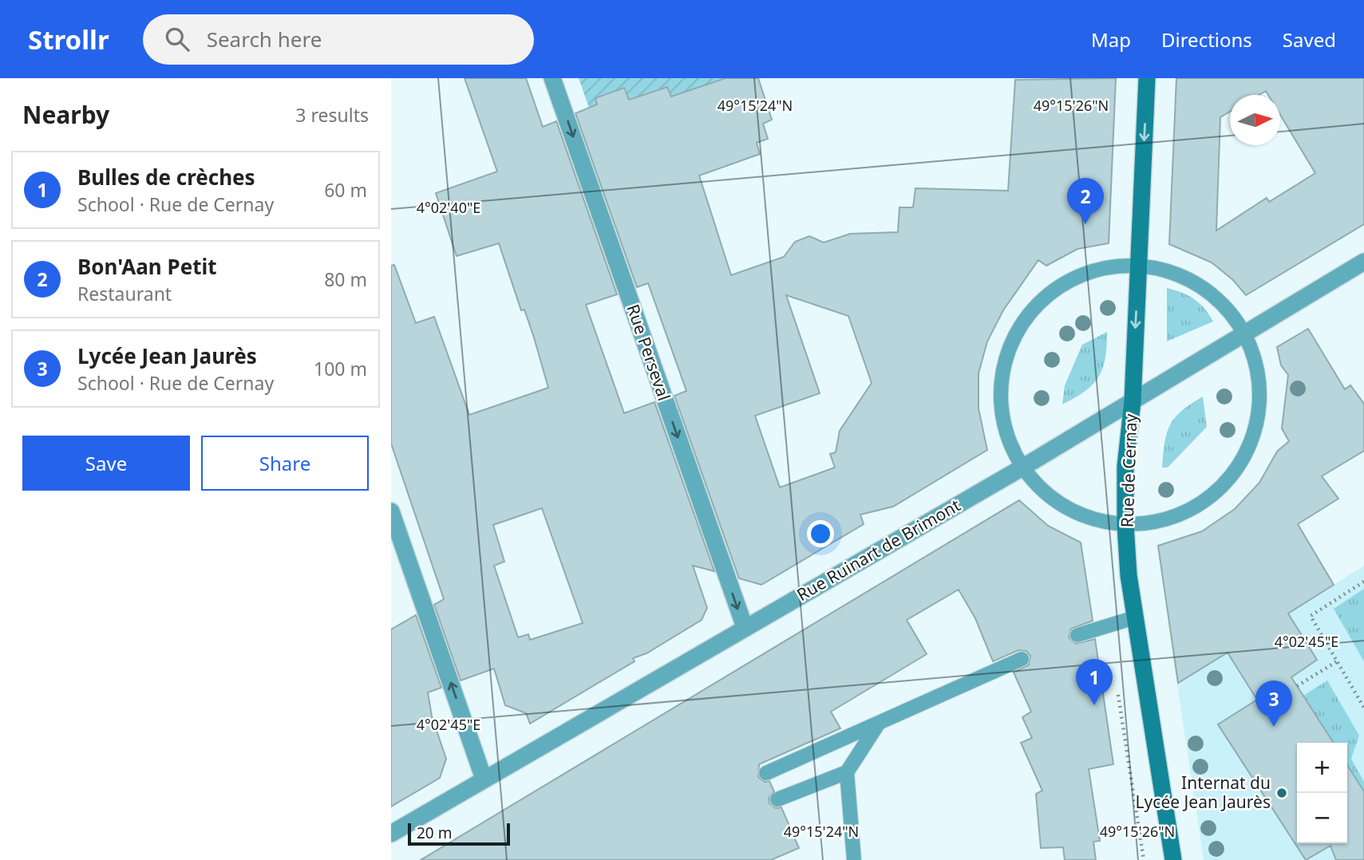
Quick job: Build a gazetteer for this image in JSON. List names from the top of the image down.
{
  "streets": {
    "main road": ["Rue de Cernay"],
    "street": ["Rue Perseval", "Rue Ruinart de Brimont"]
  },
  "crossings": [
    ["Rue Perseval", "Rue Ruinart de Brimont"],
    ["Rue de Cernay", "Rue Ruinart de Brimont"]
  ],
  "one_way": ["Rue Perseval", "Rue de Cernay"],
  "places": ["Internat du Lycée Jean Jaurès"],
  "scale_bar": "20 m",
  "north": "right",
  "page": {
    "header": "Strollr",
    "search": "Search here",
    "nav": ["Map", "Directions", "Saved"],
    "heading": ["Nearby", "3 results"],
    "list": [
      {
        "mark": "1",
        "name": "Bulles de crèches",
        "note": "School · Rue de Cernay",
        "value": "60 m"
      },
      {
        "mark": "2",
        "name": "Bon'Aan Petit",
        "note": "Restaurant",
        "value": "80 m"
      },
      {
        "mark": "3",
        "name": "Lycée Jean Jaurès",
        "note": "School · Rue de Cernay",
        "value": "100 m"
      }
    ],
    "pins": ["2", "1", "3"],
    "buttons": ["Save", "Share"],
    "map_buttons": ["+", "−"],
    "scale": "20 m"
  },
  "coordinates": [
    "49°15'24\"N",
    "49°15'26\"N",
    "4°02'40\"E",
    "4°02'45\"E"
  ]
}
